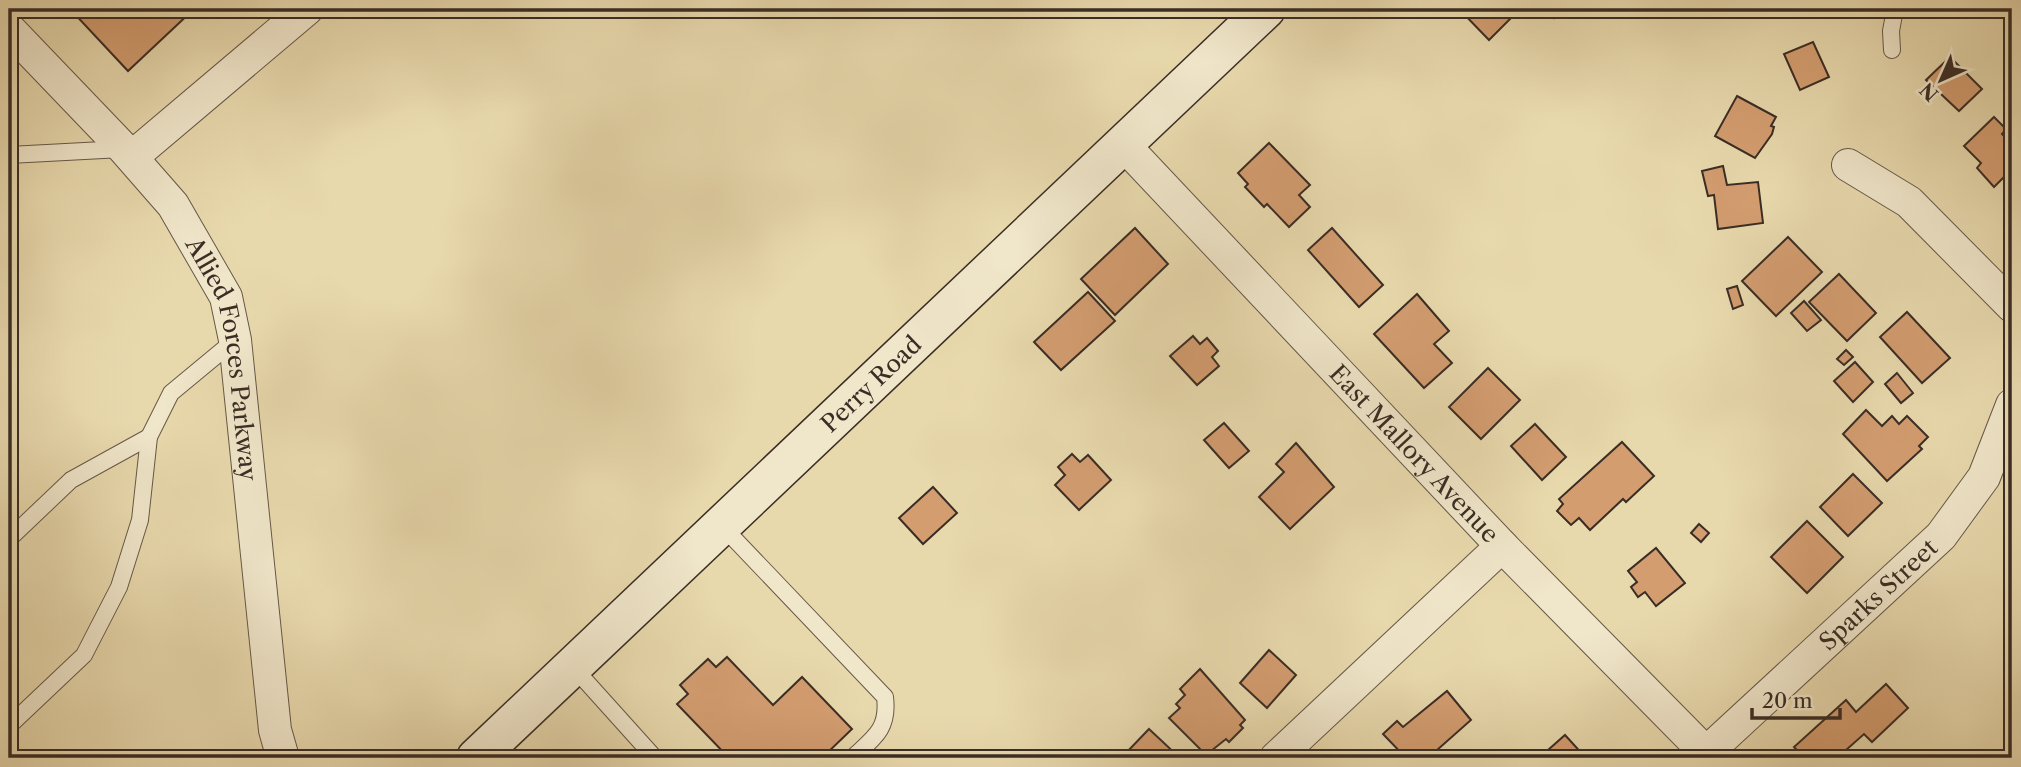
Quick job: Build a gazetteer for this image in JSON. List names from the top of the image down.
{
  "streets": {
    "street": [
      "Allied Forces Parkway",
      "Perry Road",
      "East Mallory Avenue",
      "Sparks Street"
    ]
  },
  "crossings": [
    ["Perry Road", "East Mallory Avenue"],
    ["East Mallory Avenue", "Sparks Street"]
  ],
  "scale_bar": "20 m",
  "north": "bottom left"
}
